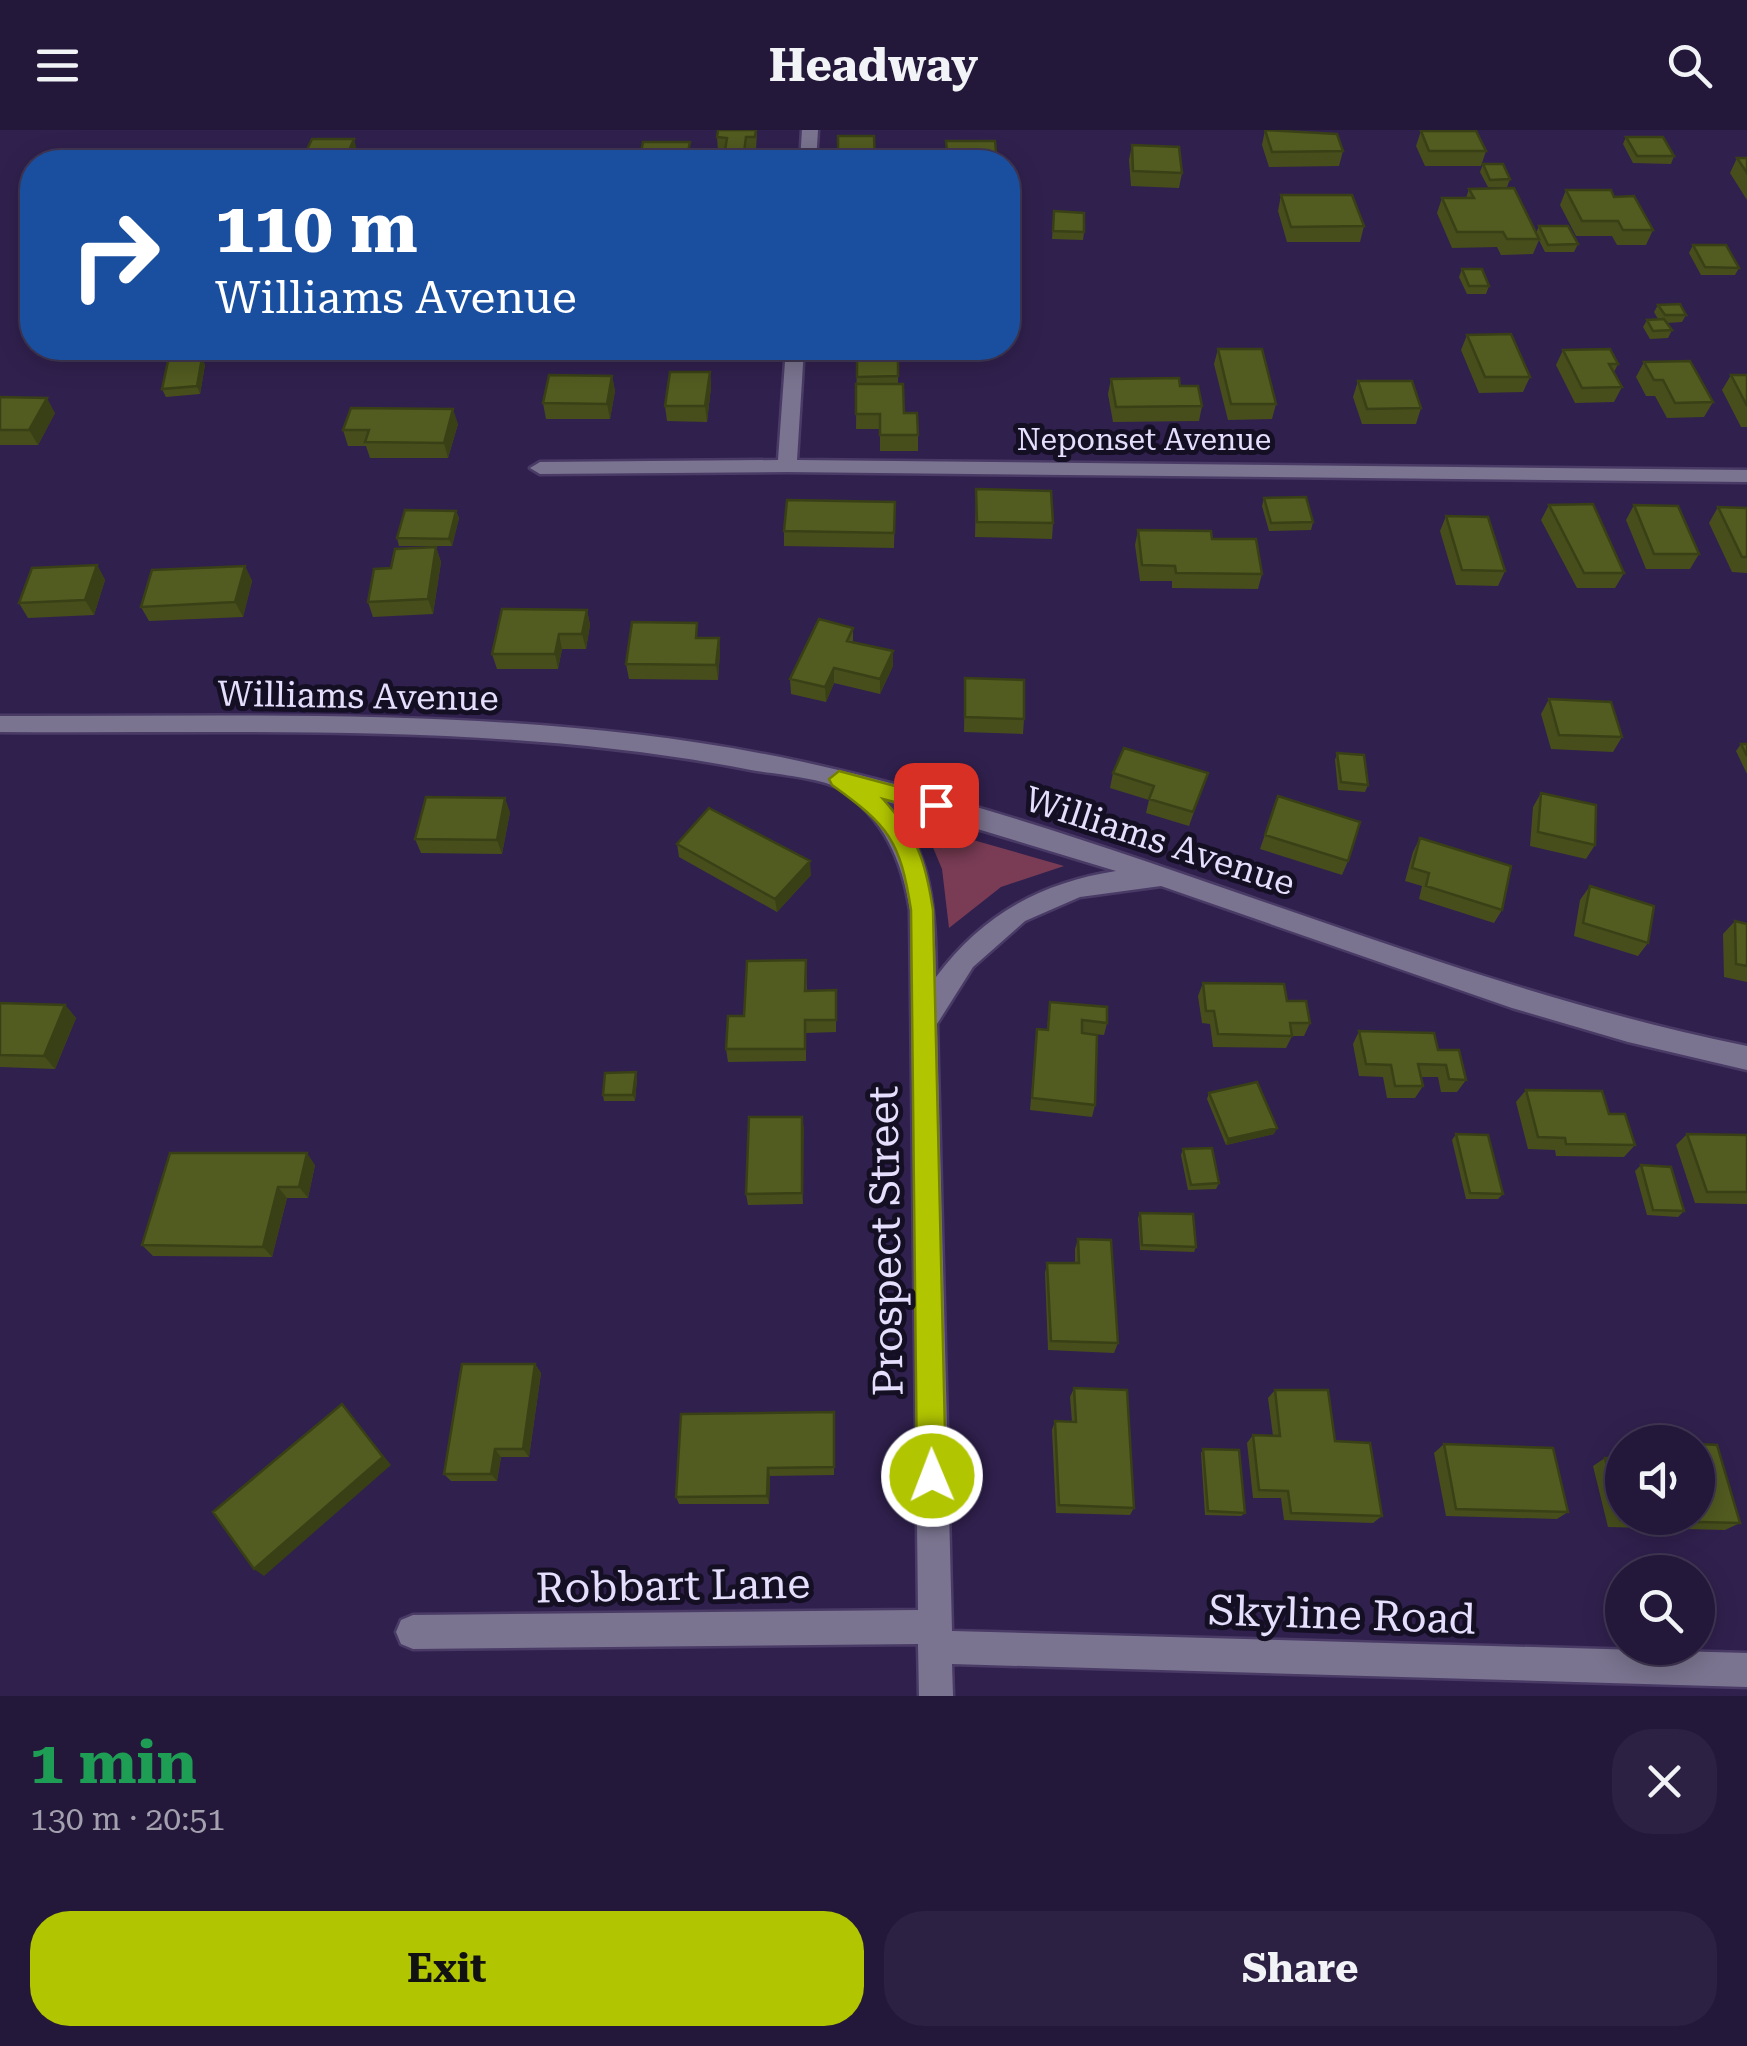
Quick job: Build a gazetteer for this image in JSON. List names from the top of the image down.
{
  "streets": {
    "street": [
      "Neponset Avenue",
      "Williams Avenue",
      "Prospect Street",
      "Robbart Lane",
      "Skyline Road"
    ]
  },
  "crossings": [
    ["Williams Avenue", "Prospect Street"],
    ["Prospect Street", "Robbart Lane"],
    ["Prospect Street", "Skyline Road"],
    ["Robbart Lane", "Skyline Road"]
  ],
  "page": {
    "header": "Headway",
    "turn": ["110 m", "Williams Avenue"],
    "heading": ["1 min", "130 m · 20:51"],
    "buttons": ["Exit", "Share"]
  }
}
